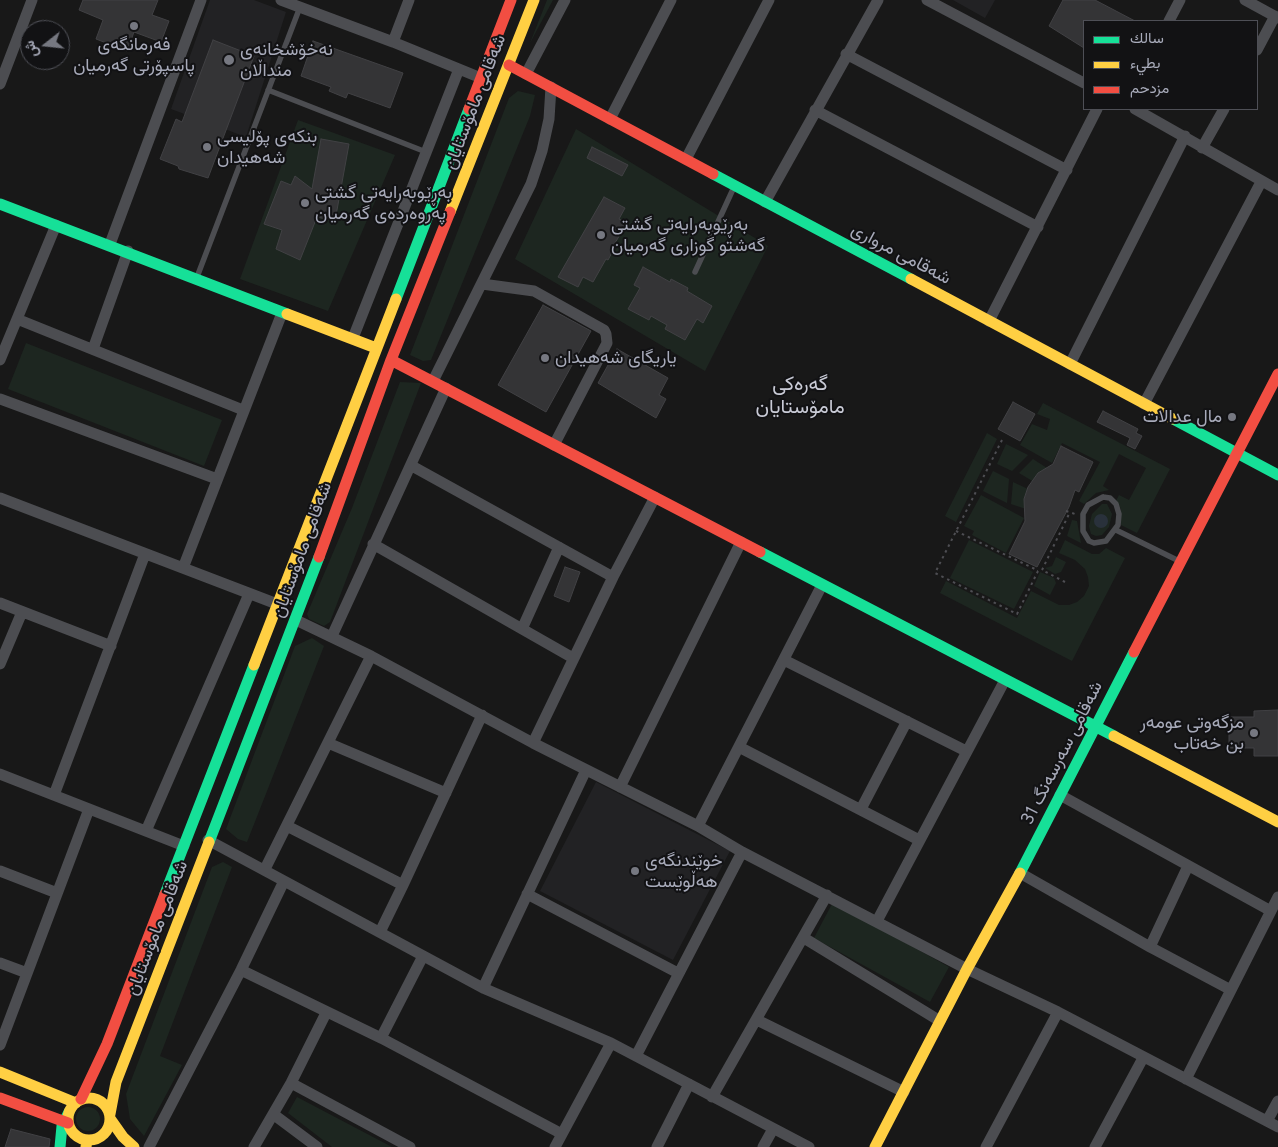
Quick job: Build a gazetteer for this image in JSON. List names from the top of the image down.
{
  "streets": {
    "street": ["شەقامی مامۆستایان", "شەقامی مرواری", "شەقامی سەرسەنگ 31"]
  },
  "crossings": [
    ["شەقامی مامۆستایان", "شەقامی مرواری"],
    ["شەقامی مرواری", "شەقامی سەرسەنگ 31"]
  ],
  "districts": ["گەرەکی مامۆستایان"],
  "places": [
    "فەرمانگەی پاسپۆرتی گەرمیان",
    "نەخۆشخانەی منداڵان",
    "بنکەی پۆلیسی شەهیدان",
    "بەڕێوبەرایەتی گشتی پەروەردەی گەرمیان",
    "بەڕێوبەرایەتی گشتی گەشتو گوزاری گەرمیان",
    "یاریگای شەهیدان",
    "مال عدالات",
    "مزگەوتی عومەر بن خەتاب",
    "خوێندنگەی هەڵوێست"
  ],
  "legend": ["سالك", "بطيء", "مزدحم"],
  "north": "left"
}
